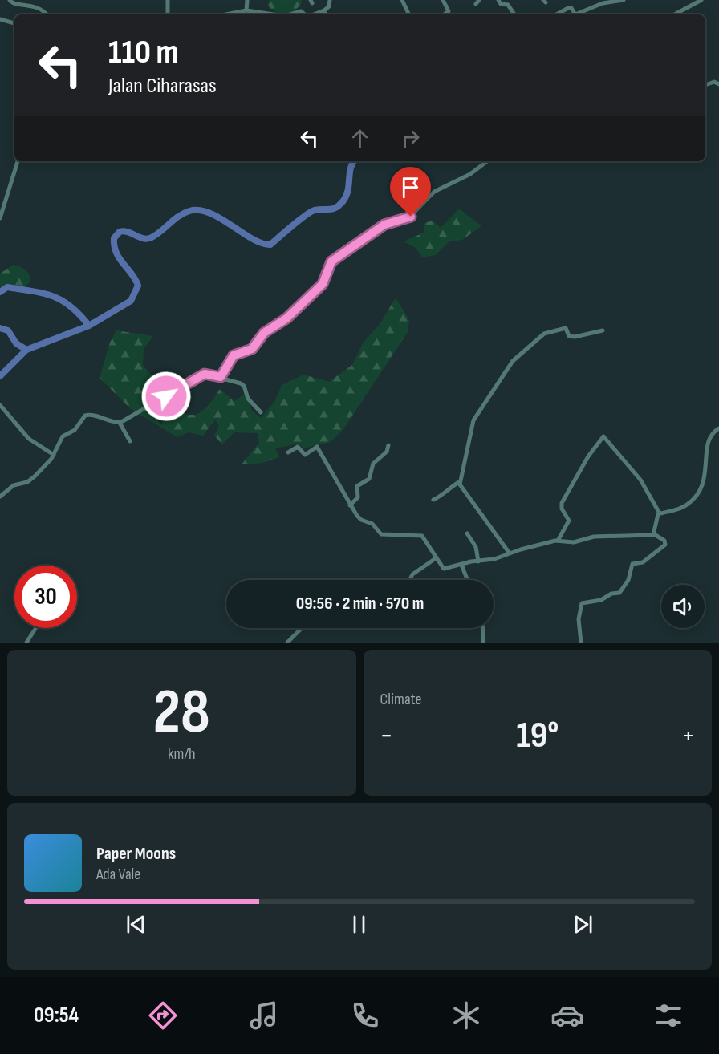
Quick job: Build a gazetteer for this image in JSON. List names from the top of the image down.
{
  "page": {
    "turn": ["110 m", "Jalan Ciharasas"],
    "limit": "30",
    "trip": "09:56 · 2 min · 570 m",
    "tile": [
      ["28", "km/h"],
      "Climate"
    ],
    "heat": ["−", "19°", "+"],
    "song": ["Paper Moons", "Ada Vale"],
    "tabs": "09:54"
  }
}
